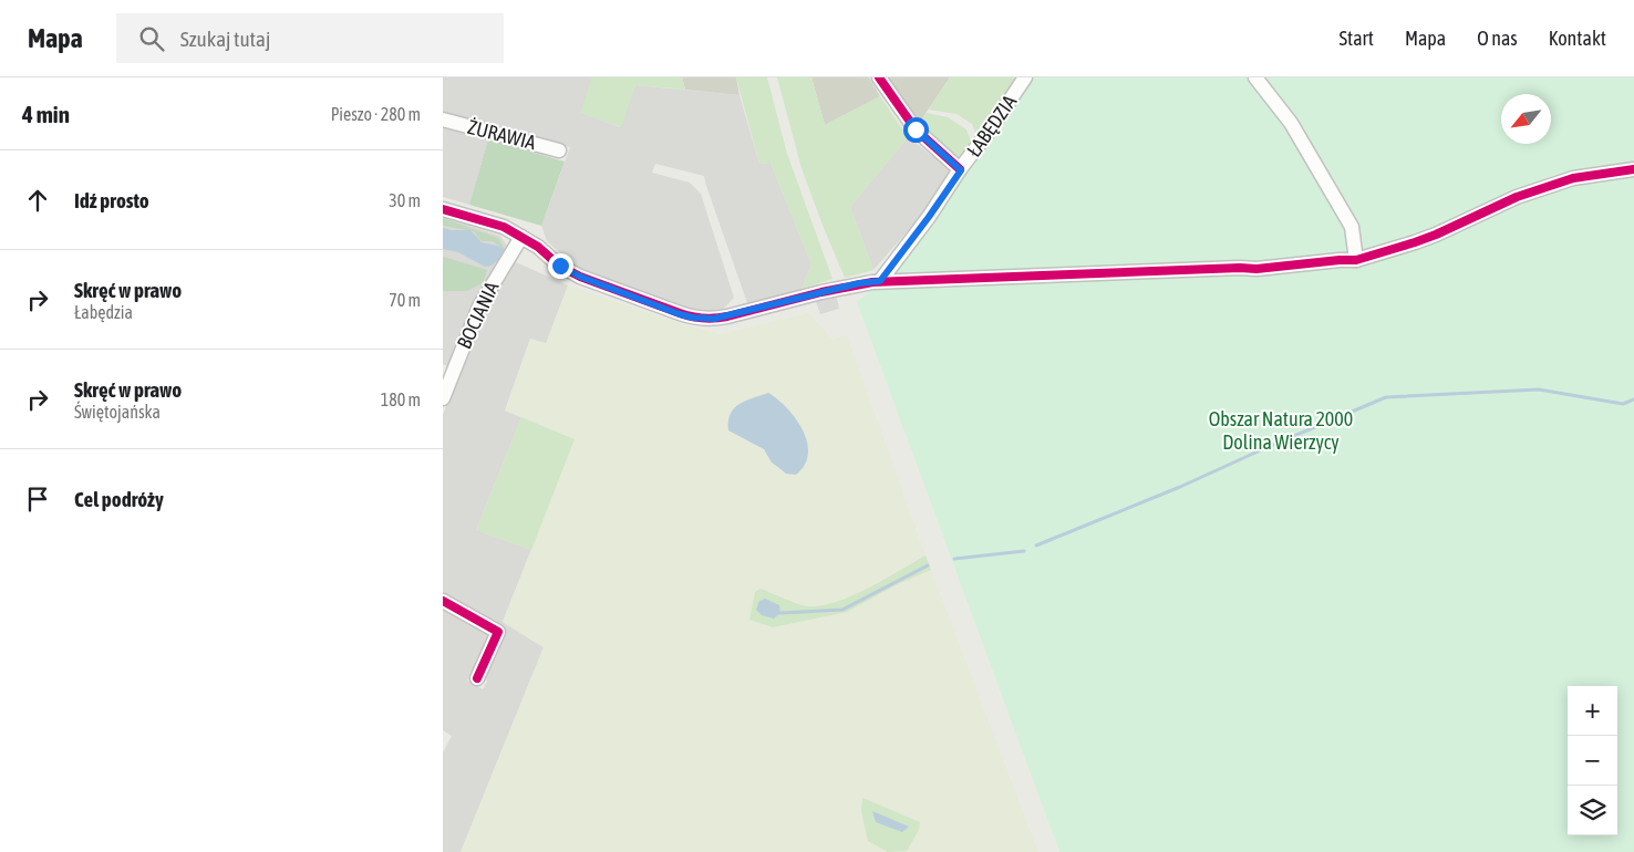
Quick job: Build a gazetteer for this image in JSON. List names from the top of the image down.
{
  "streets": {
    "street": ["ŁABĘDZIA", "ŻURAWIA", "BOCIANIA"]
  },
  "parks": ["Obszar Natura 2000 Dolina Wierzycy"],
  "north": "bottom left",
  "page": {
    "header": "Mapa",
    "search": "Szukaj tutaj",
    "nav": [
      "Start",
      "Mapa",
      "O nas",
      "Kontakt"
    ],
    "heading": ["4 min", "Pieszo · 280 m"],
    "list": [
      ["Idź prosto", "30 m"],
      ["Skręć w prawo", "Łabędzia", "70 m"],
      ["Skręć w prawo", "Świętojańska", "180 m"],
      "Cel podróży"
    ],
    "map_buttons": ["+", "−"]
  }
}
